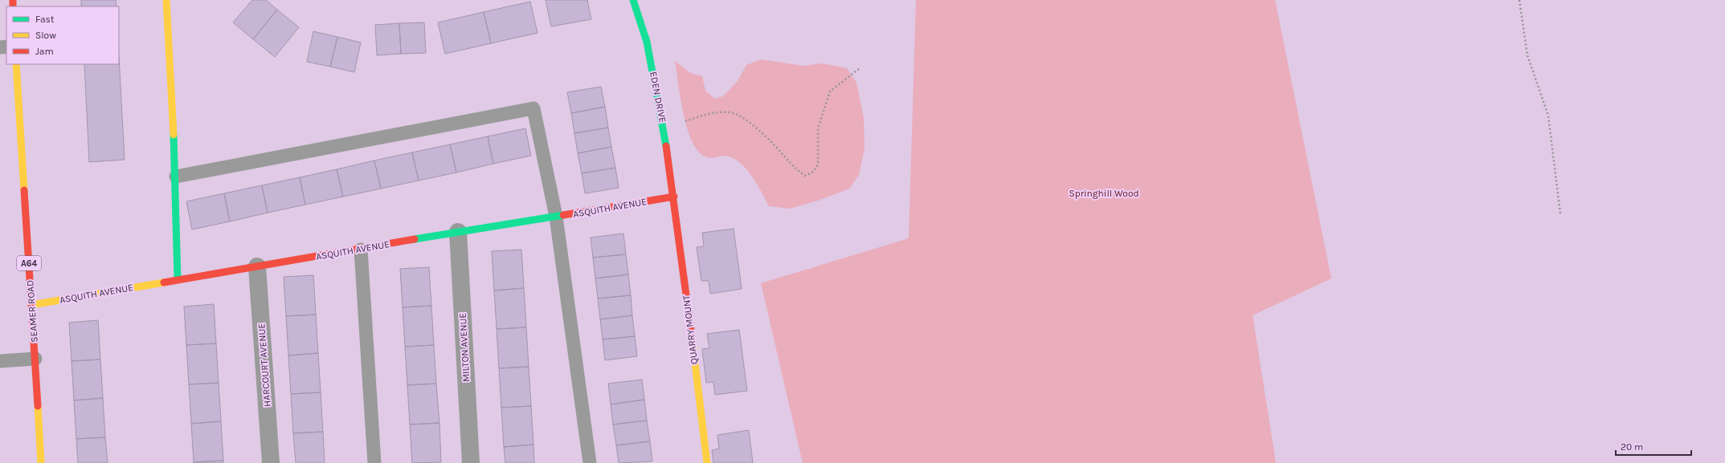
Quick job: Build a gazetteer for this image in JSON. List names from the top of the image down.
{
  "streets": {
    "main road": [
      "EDEN DRIVE",
      "ASQUITH AVENUE",
      "A64",
      "SEAMER ROAD",
      "QUARRY MOUNT"
    ],
    "street": ["MILTON AVENUE", "HARCOURT AVENUE"]
  },
  "crossings": [
    ["EDEN DRIVE", "ASQUITH AVENUE"],
    ["EDEN DRIVE", "QUARRY MOUNT"],
    ["ASQUITH AVENUE", "SEAMER ROAD"],
    ["ASQUITH AVENUE", "QUARRY MOUNT"],
    ["ASQUITH AVENUE", "MILTON AVENUE"],
    ["ASQUITH AVENUE", "HARCOURT AVENUE"]
  ],
  "parks": ["Springhill Wood"],
  "legend": ["Fast", "Slow", "Jam"],
  "scale_bar": "20 m"
}
